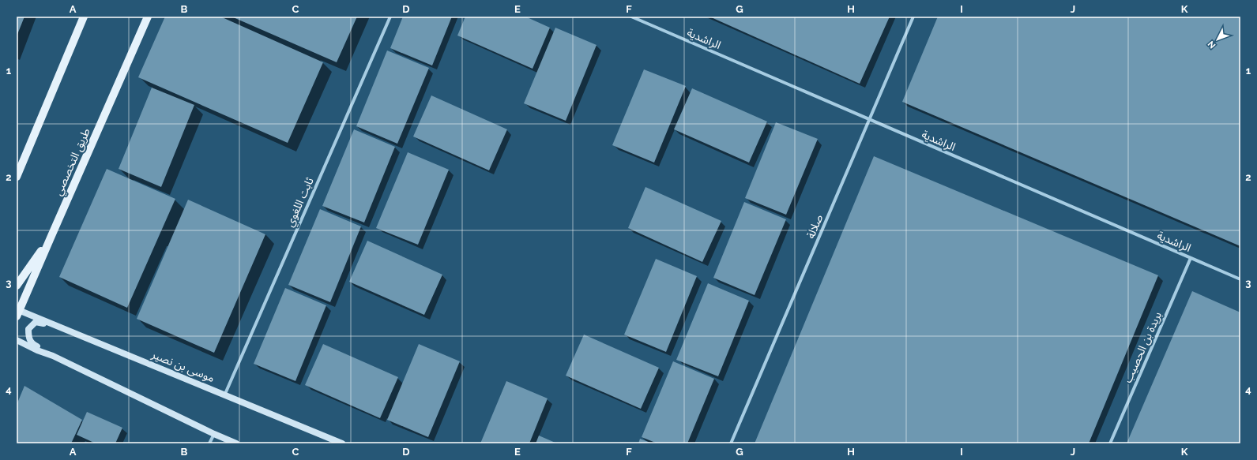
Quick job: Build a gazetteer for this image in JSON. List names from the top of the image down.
{
  "streets": {
    "main road": ["طريق التخصصي"],
    "street": [
      "الراشدية",
      "ثابت اللغوي",
      "صلالة",
      "بريدة بن الحصيب",
      "موسى بن نصير"
    ]
  },
  "crossings": [
    ["الراشدية", "صلالة"],
    ["الراشدية", "بريدة بن الحصيب"],
    ["طريق التخصصي", "موسى بن نصير"],
    ["ثابت اللغوي", "موسى بن نصير"]
  ],
  "north": "bottom left",
  "grid": {
    "columns": [
      "A",
      "B",
      "C",
      "D",
      "E",
      "F",
      "G",
      "H",
      "I",
      "J",
      "K"
    ],
    "rows": [
      "1",
      "2",
      "3",
      "4"
    ]
  }
}
